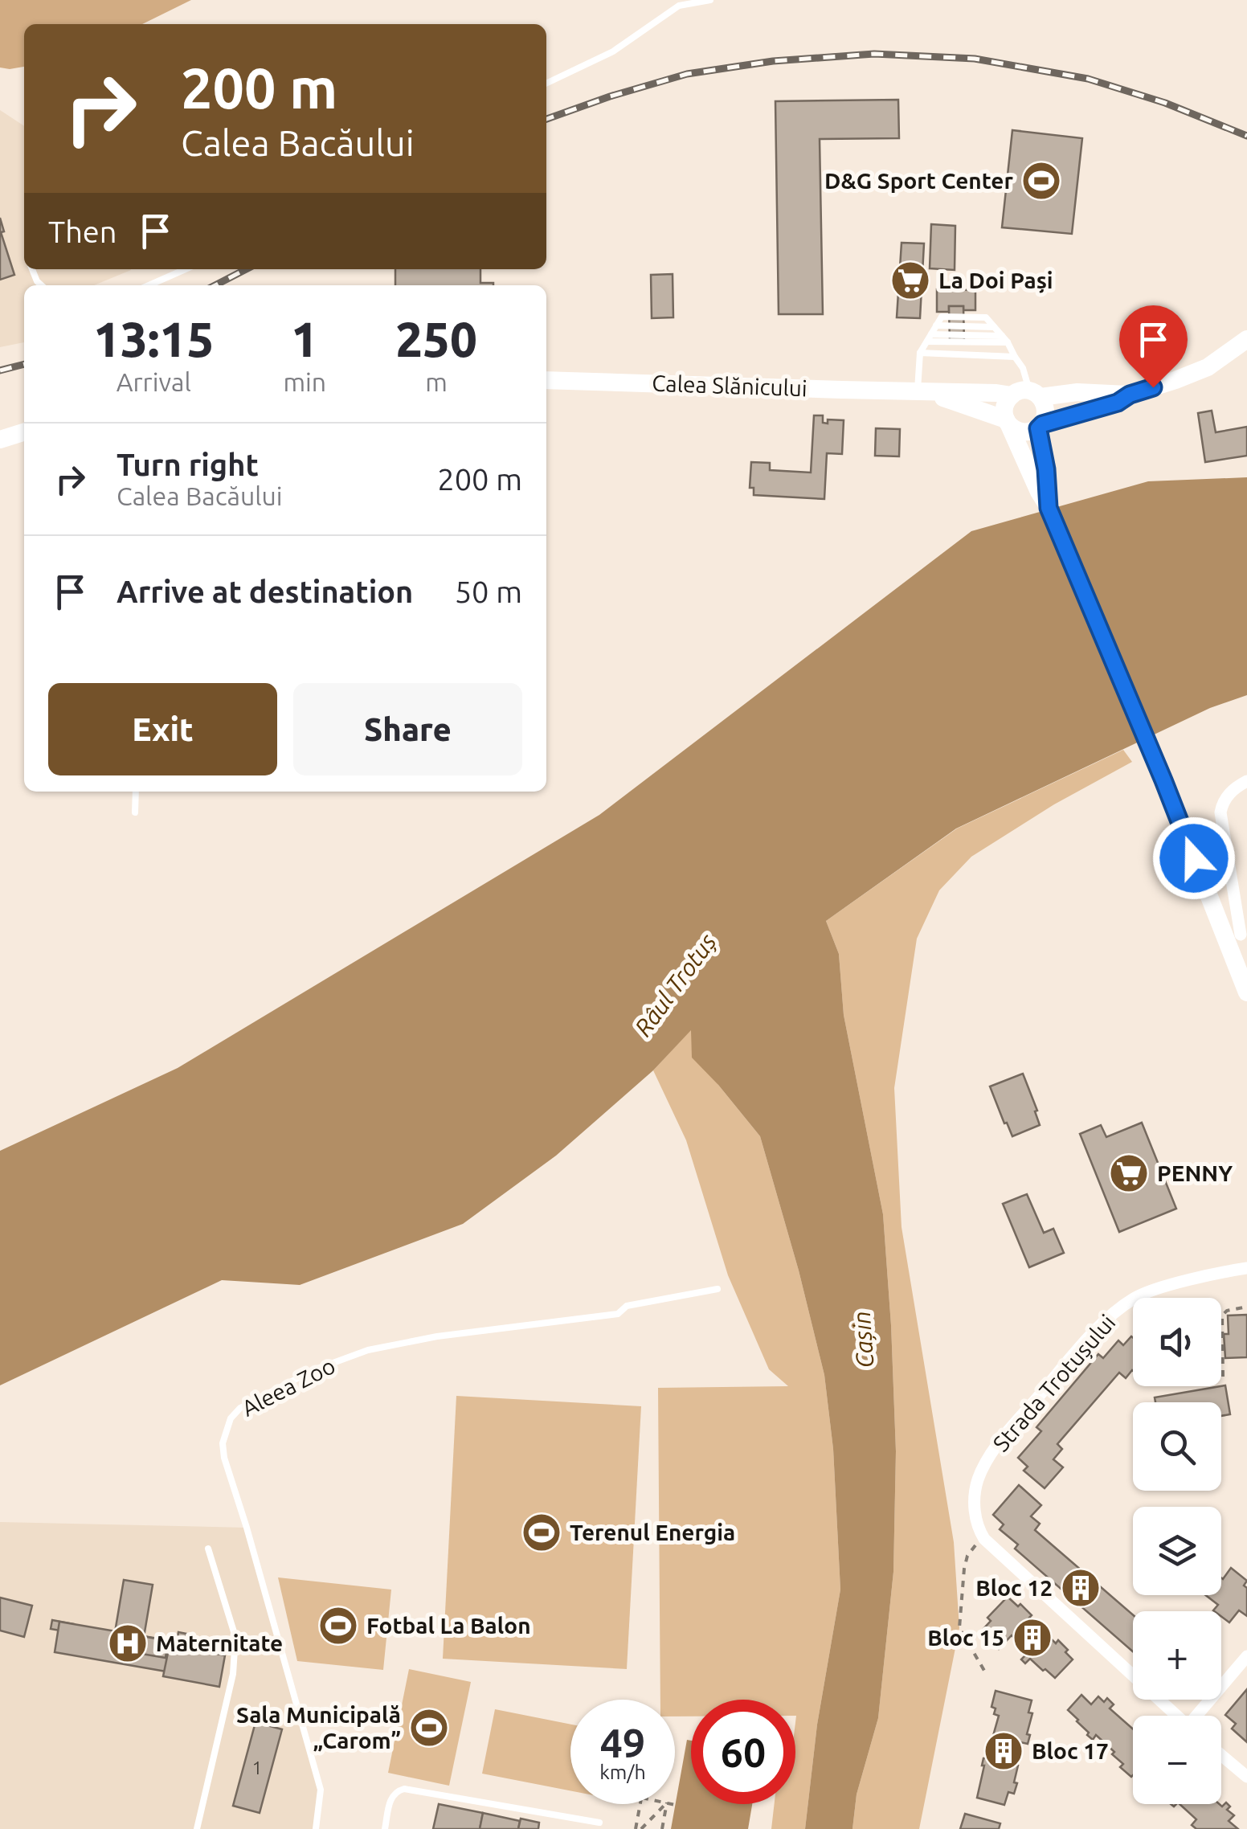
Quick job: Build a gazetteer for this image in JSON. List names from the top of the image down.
{
  "streets": {
    "main road": ["Calea Slănicului"],
    "street": ["Strada Trotușului"],
    "lane": ["Aleea Zoo"]
  },
  "water": ["Râul Trotuș", "Cașin"],
  "places": {
    "sports": [
      "D&G Sport Center",
      "Terenul Energia",
      "Fotbal La Balon",
      "Sala Municipală „Carom”"
    ],
    "supermarket": ["La Doi Pași", "PENNY"],
    "building": ["Bloc 12", "Bloc 15", "Bloc 17"],
    "hospital": ["Maternitate"]
  },
  "house_numbers": ["1"],
  "page": {
    "turn": ["200 m", "Calea Bacăului"],
    "then": "Then",
    "eta": [
      "13:15",
      "Arrival",
      "1",
      "min",
      "250",
      "m"
    ],
    "list": [
      {
        "name": "Turn right",
        "note": "Calea Bacăului",
        "value": "200 m"
      },
      {
        "name": "Arrive at destination",
        "value": "50 m"
      }
    ],
    "buttons": ["Exit", "Share"],
    "map_buttons": ["+", "−"],
    "speed": "49 km/h",
    "limit": "60"
  }
}
